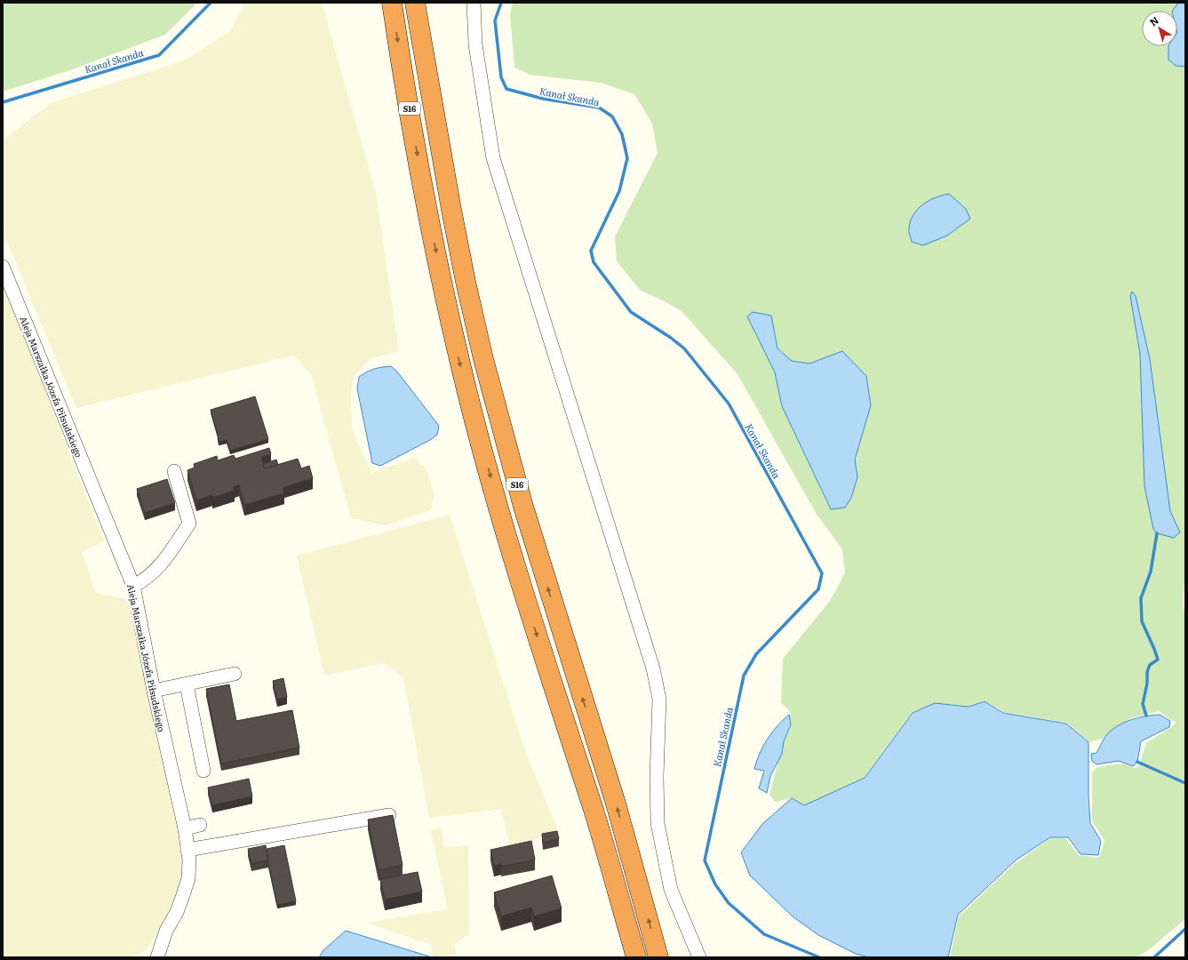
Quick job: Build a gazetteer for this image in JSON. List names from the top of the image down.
{
  "streets": {
    "highway": ["S16"],
    "street": ["Aleja Marszałka Józefa Piłsudskiego"]
  },
  "water": ["Kanał Skanda"],
  "north": "top left"
}
